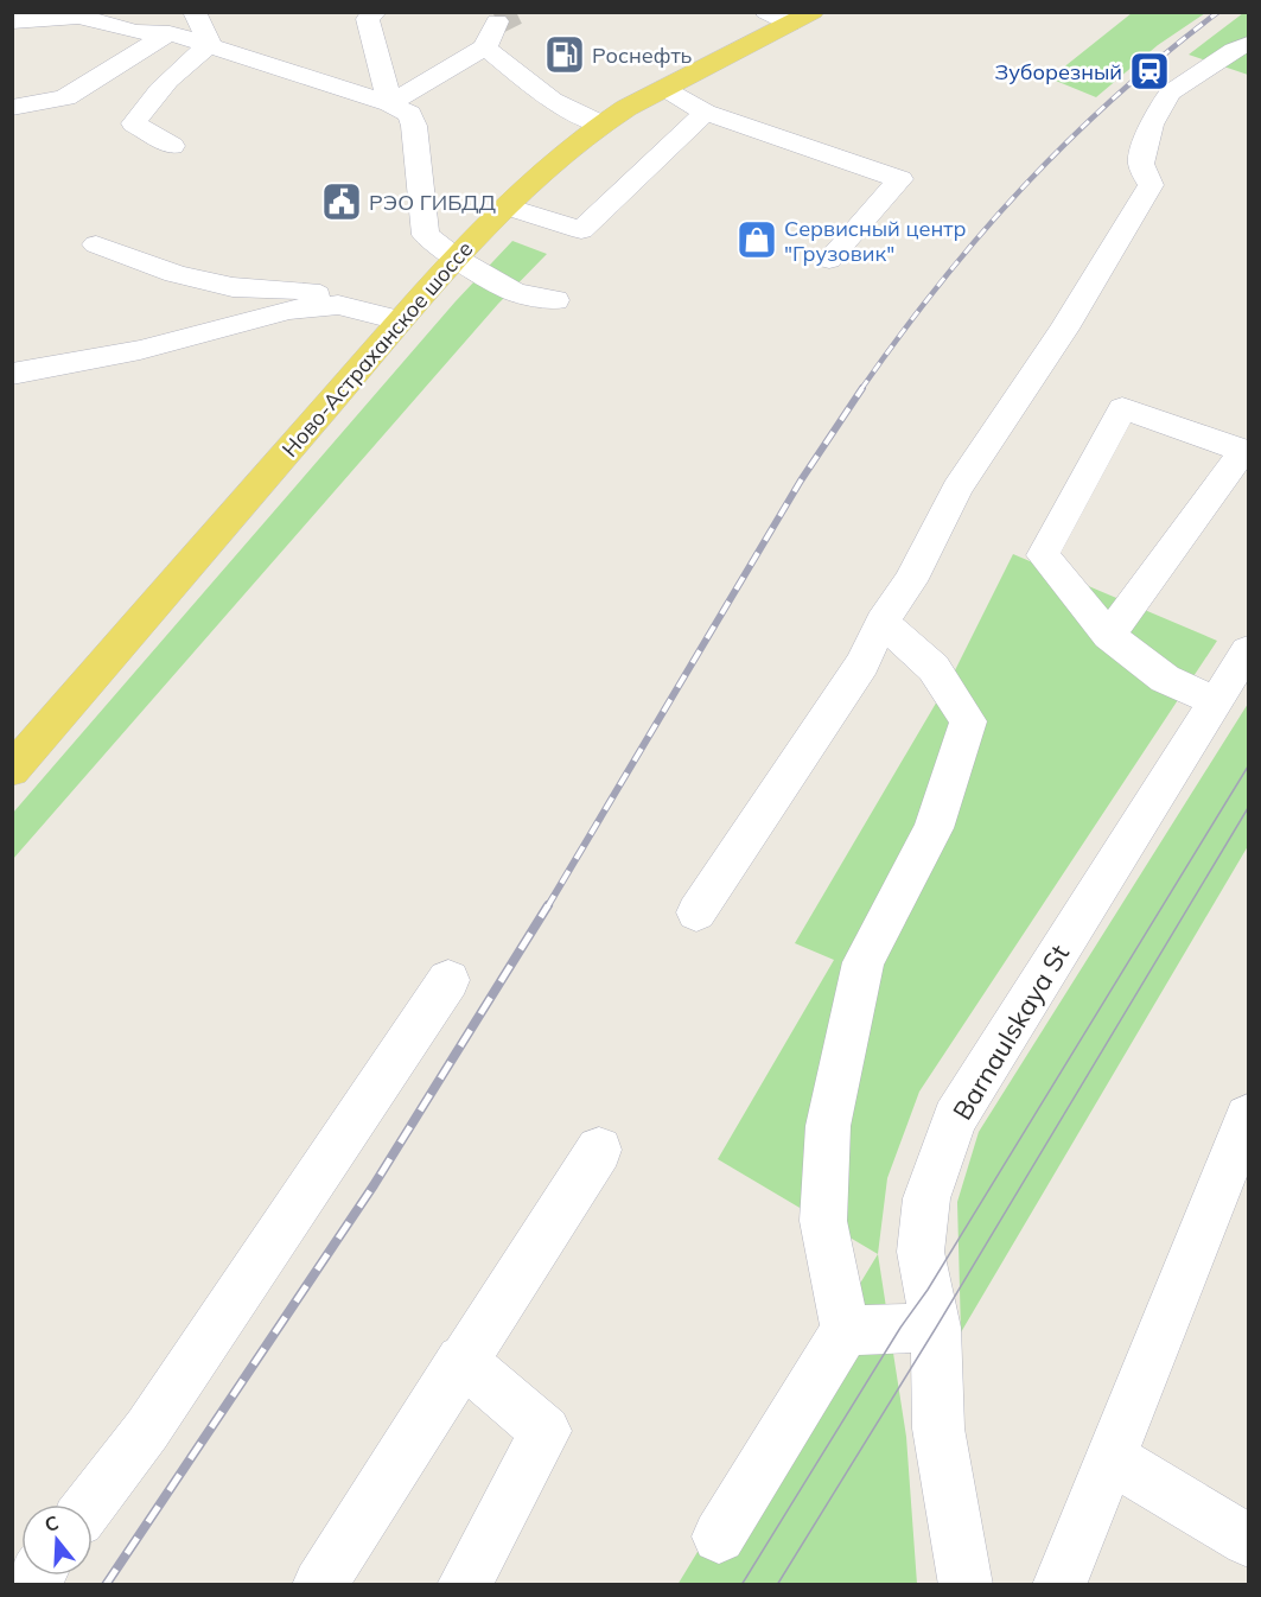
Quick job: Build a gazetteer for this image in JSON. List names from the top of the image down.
{
  "streets": {
    "main road": ["Ново-Астраханское шоссе"],
    "street": ["Barnaulskaya St"]
  },
  "places": {
    "fuel station": ["Роснефть"],
    "station": ["Зуборезный"],
    "public building": ["РЭО ГИБДД"],
    "shop": ["Сервисный центр \"Грузовик\""]
  },
  "north": "top"
}
